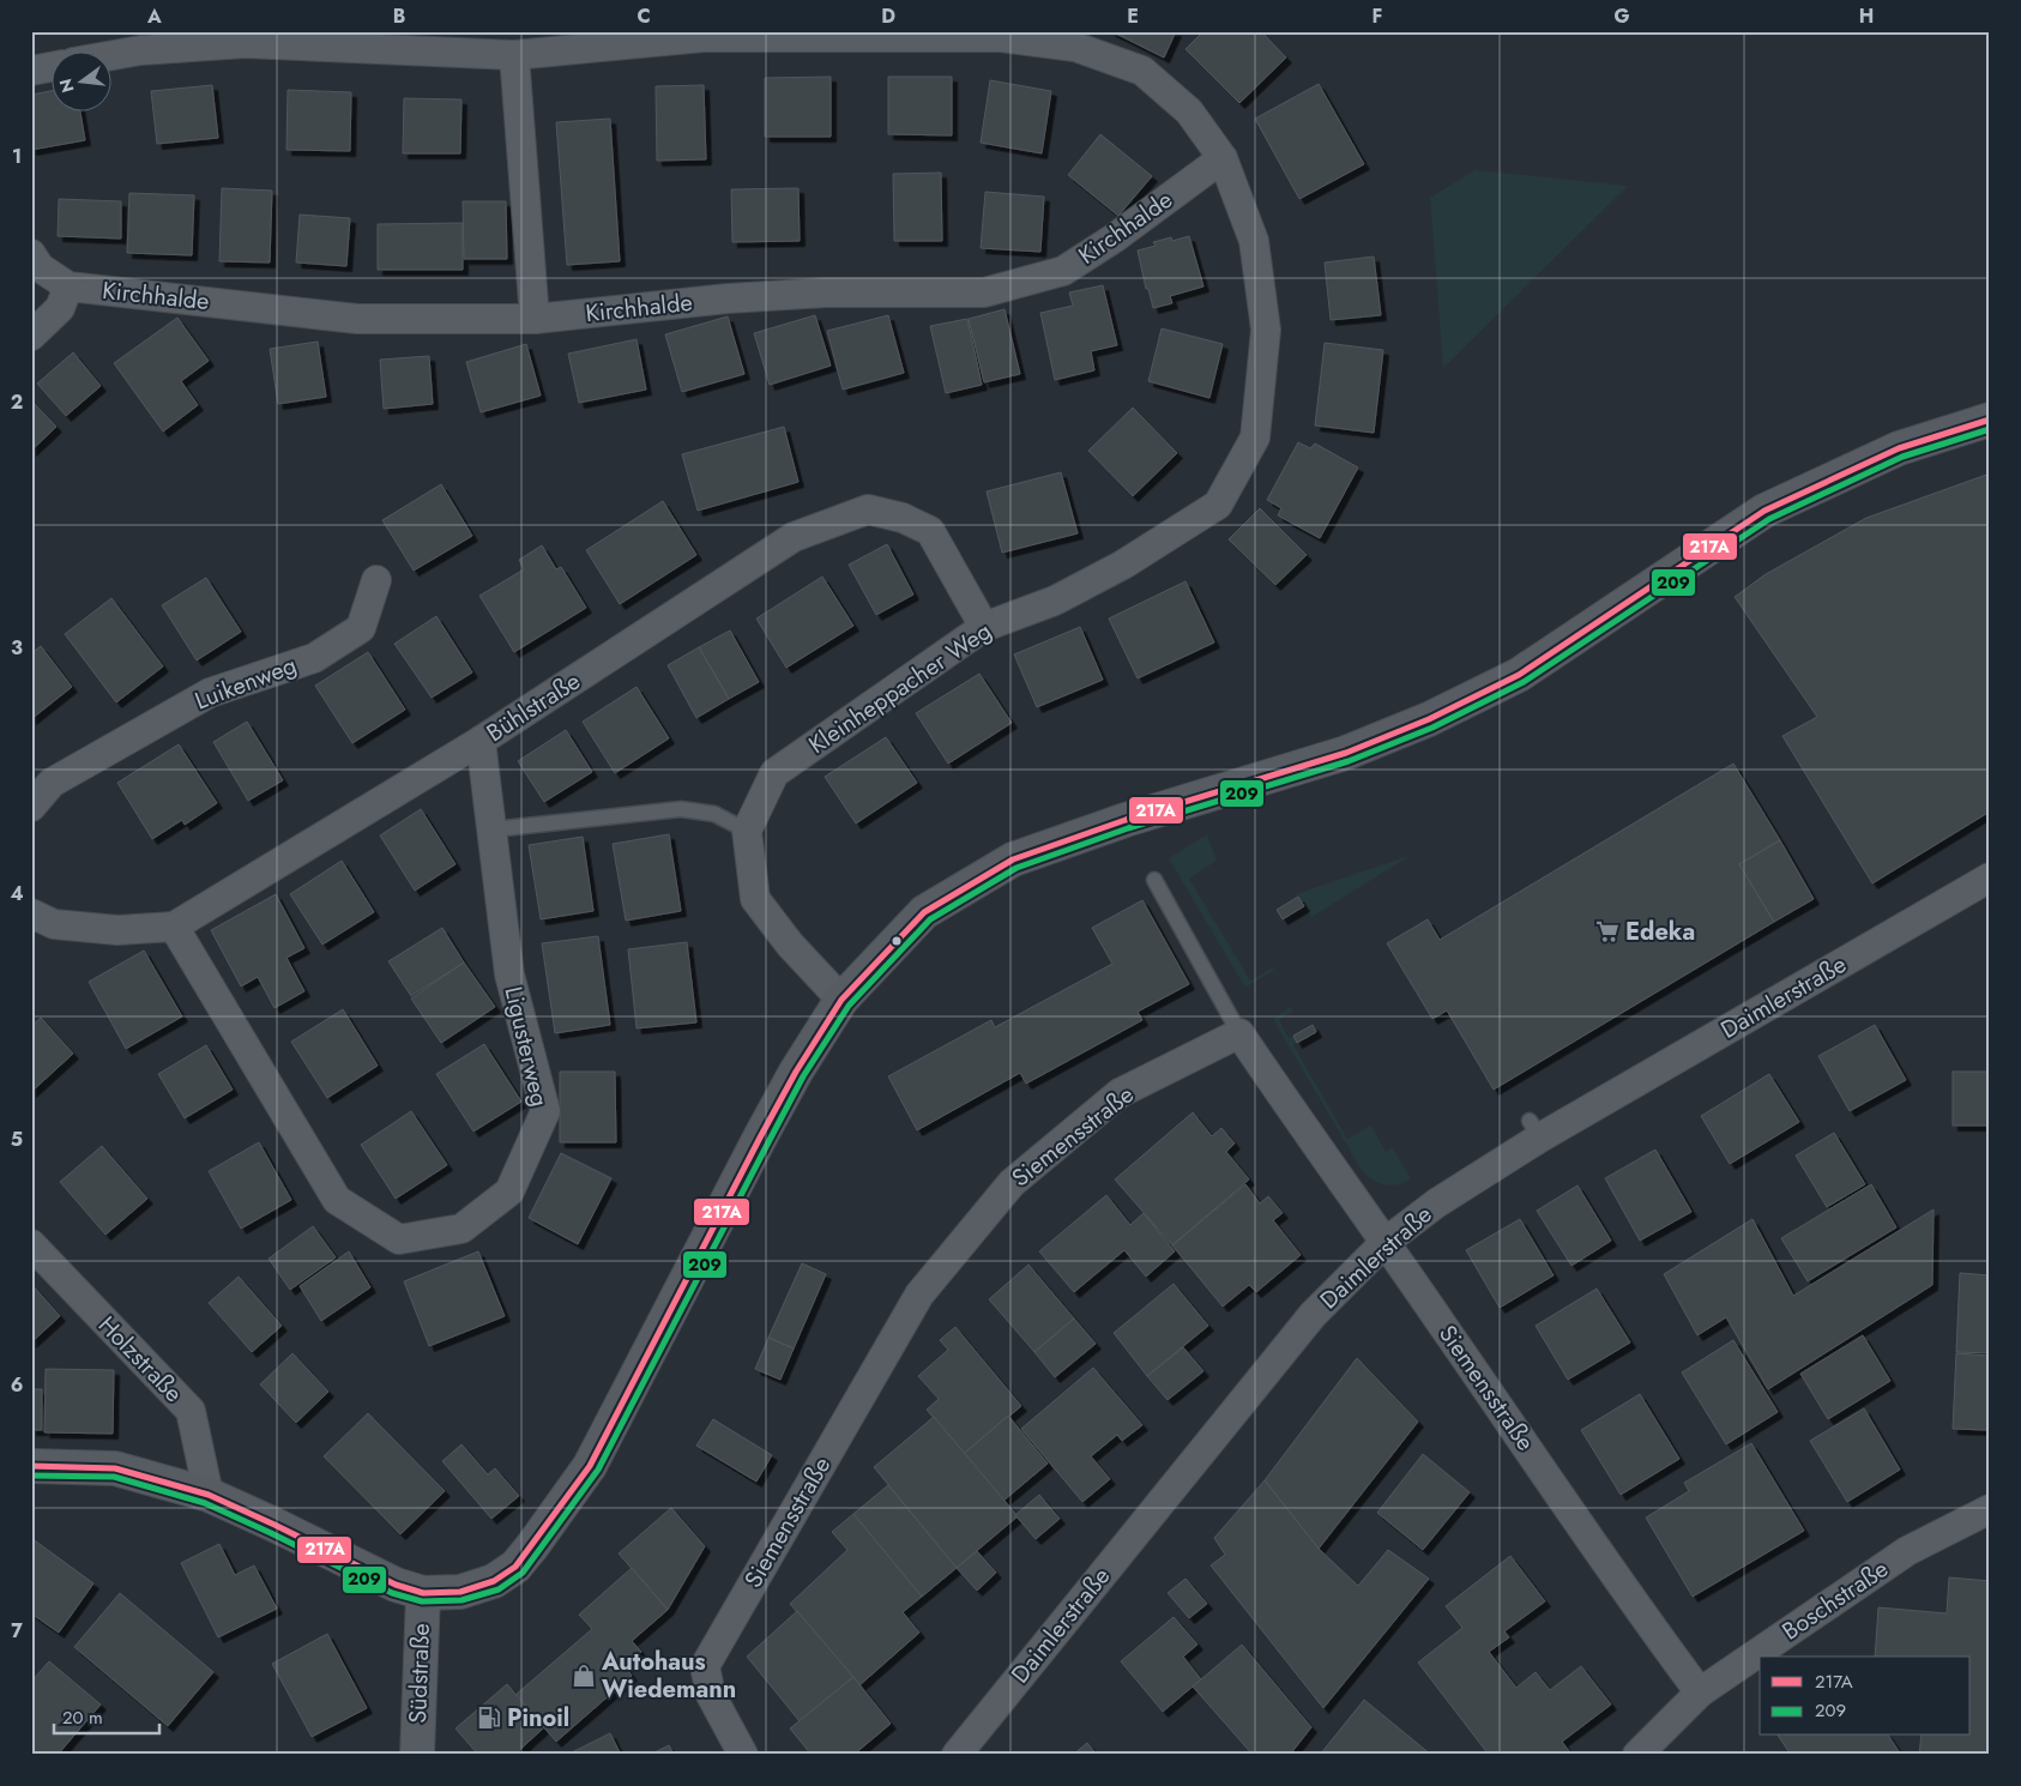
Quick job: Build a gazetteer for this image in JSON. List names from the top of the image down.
{
  "streets": {
    "street": [
      "Kirchhalde",
      "Luikenweg",
      "Kleinheppacher Weg",
      "Bühlstraße",
      "Daimlerstraße",
      "Ligusterweg",
      "Siemensstraße",
      "Holzstraße",
      "Boschstraße",
      "Südstraße"
    ]
  },
  "crossings": [
    ["Kirchhalde", "Kleinheppacher Weg"],
    ["Kleinheppacher Weg", "Bühlstraße"],
    ["Bühlstraße", "Ligusterweg"],
    ["Daimlerstraße", "Siemensstraße"],
    ["Siemensstraße", "Boschstraße"]
  ],
  "places": {
    "supermarket": ["Edeka"],
    "shop": ["Autohaus Wiedemann"],
    "fuel station": ["Pinoil"]
  },
  "lines": ["transit line 217A", "transit line 209"],
  "legend": ["217A", "209"],
  "scale_bar": "20 m",
  "north": "left",
  "grid": {
    "columns": [
      "A",
      "B",
      "C",
      "D",
      "E",
      "F",
      "G",
      "H"
    ],
    "rows": [
      "1",
      "2",
      "3",
      "4",
      "5",
      "6",
      "7"
    ]
  }
}
